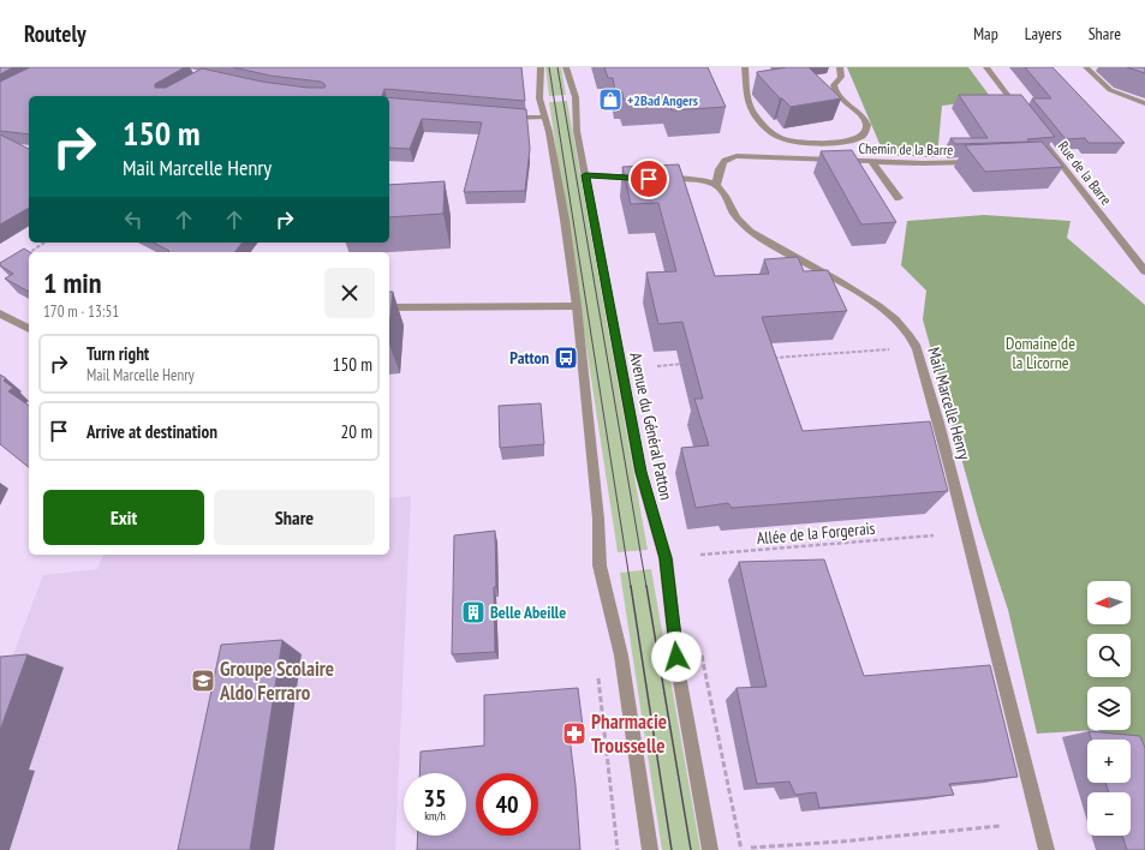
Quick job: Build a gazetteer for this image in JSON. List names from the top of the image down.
{
  "streets": {
    "street": [
      "Chemin de la Barre",
      "Rue de la Barre",
      "Mail Marcelle Henry",
      "Avenue du Général Patton"
    ],
    "path": ["Allée de la Forgerais"]
  },
  "crossings": [
    ["Chemin de la Barre", "Mail Marcelle Henry"]
  ],
  "parks": ["Domaine de la Licorne"],
  "places": {
    "shop": ["+2Bad Angers"],
    "bus stop": ["Patton"],
    "building": ["Belle Abeille"],
    "school or university": ["Groupe Scolaire Aldo Ferraro"],
    "pharmacy": ["Pharmacie Trousselle"]
  },
  "north": "left",
  "page": {
    "header": "Routely",
    "nav": ["Map", "Layers", "Share"],
    "turn": ["150 m", "Mail Marcelle Henry"],
    "heading": ["1 min", "170 m · 13:51"],
    "list": [
      {
        "name": "Turn right",
        "note": "Mail Marcelle Henry",
        "value": "150 m"
      },
      {
        "name": "Arrive at destination",
        "value": "20 m"
      }
    ],
    "buttons": ["Exit", "Share"],
    "map_buttons": ["+", "−"],
    "speed": "35 km/h",
    "limit": "40"
  }
}
